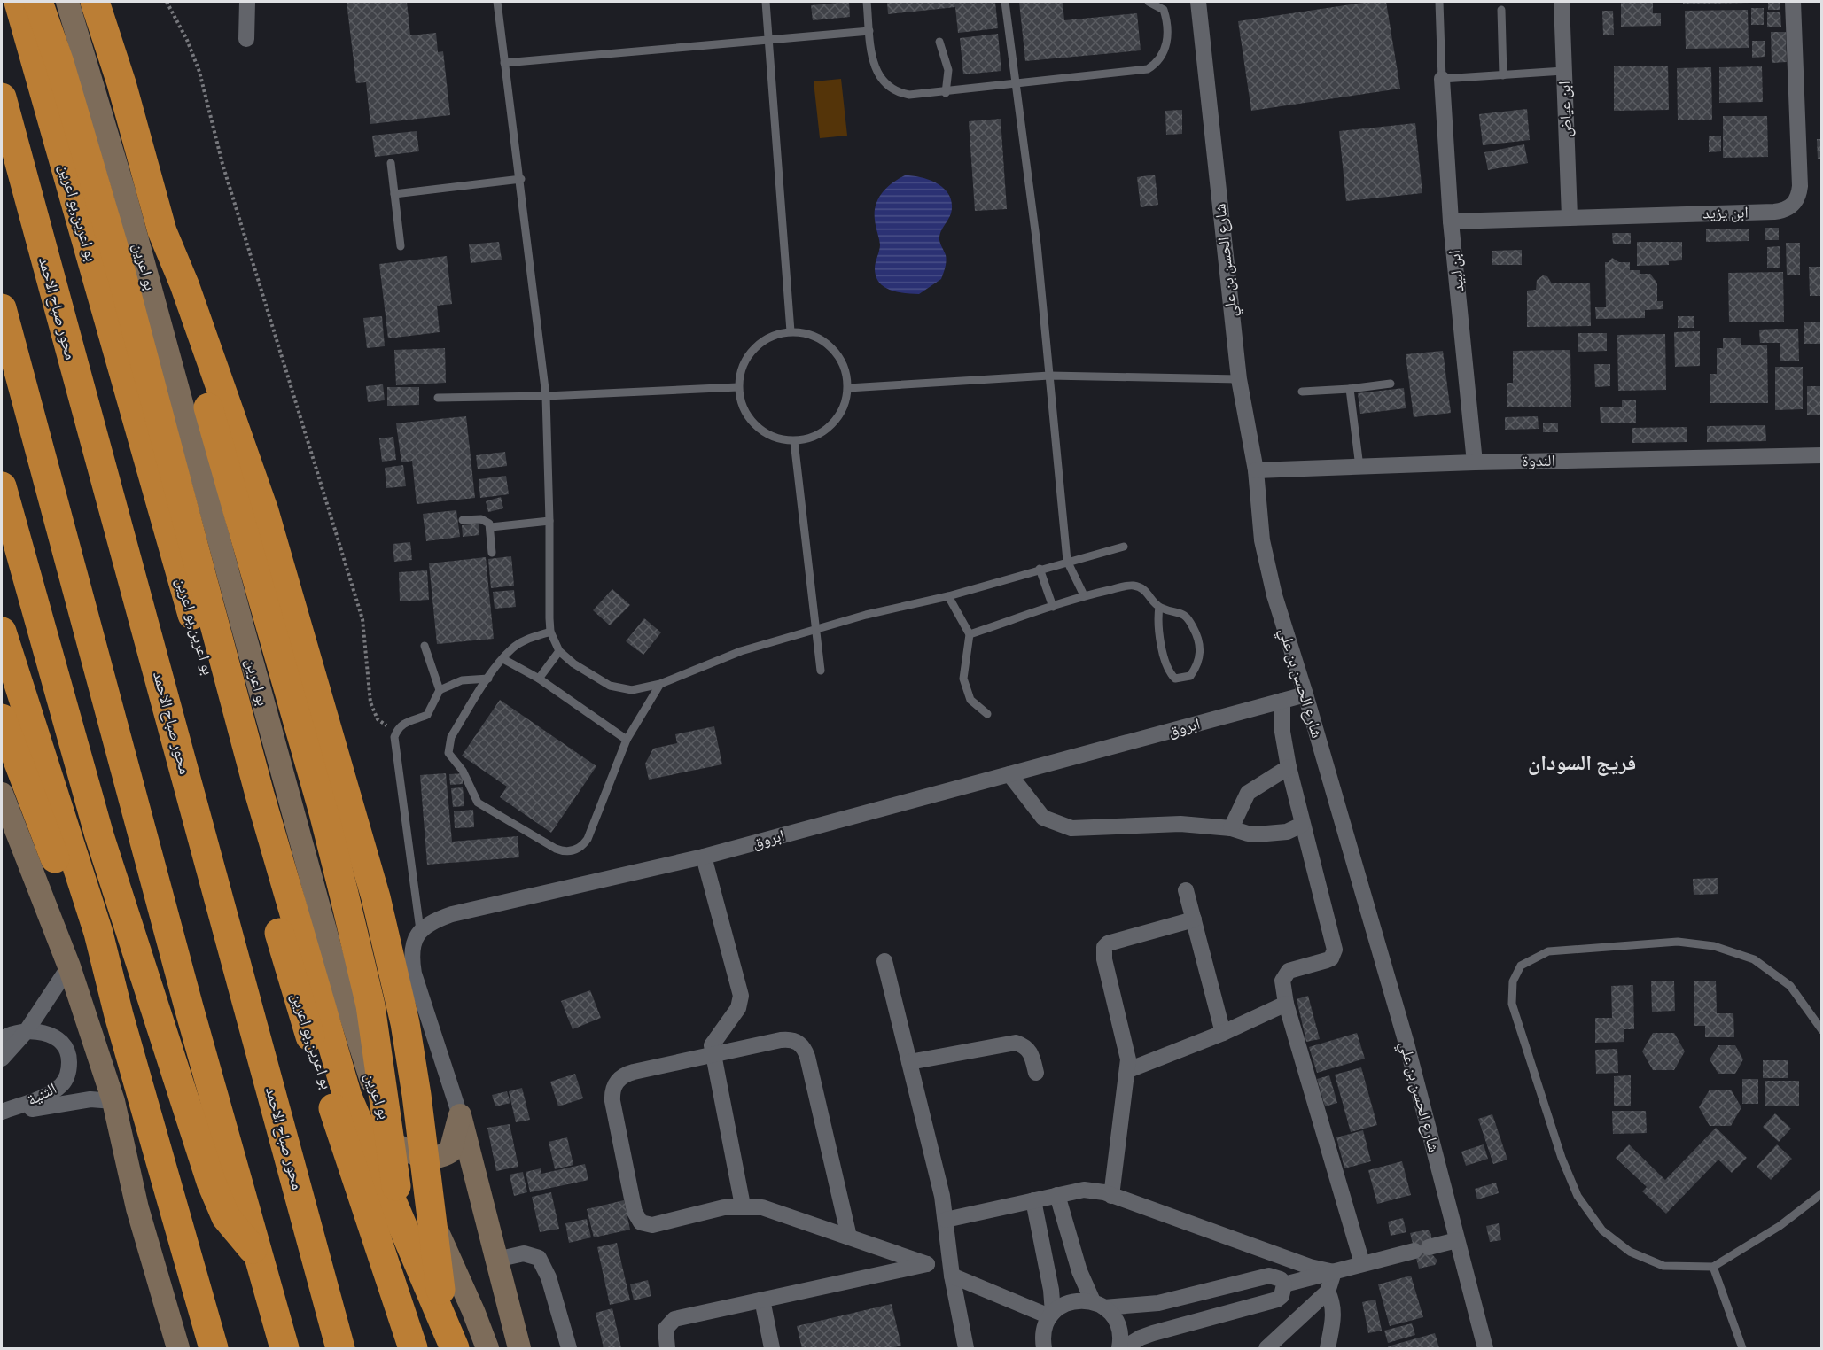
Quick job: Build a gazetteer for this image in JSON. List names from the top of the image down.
{
  "streets": {
    "highway": ["بو اعرين,بو اعرين", "محور صباح الاحمد"],
    "main road": ["بو اعرين"],
    "street": [
      "ابن عياض",
      "ابن يزيد",
      "شارع الحسن بن علي",
      "ابن لبيد",
      "الندوة",
      "ابروق",
      "الثنية"
    ]
  },
  "crossings": [
    ["ابن عياض", "ابن يزيد"],
    ["ابن يزيد", "ابن لبيد"],
    ["شارع الحسن بن علي", "الندوة"],
    ["شارع الحسن بن علي", "ابروق"],
    ["ابن لبيد", "الندوة"]
  ],
  "districts": ["فريج السودان"]
}
